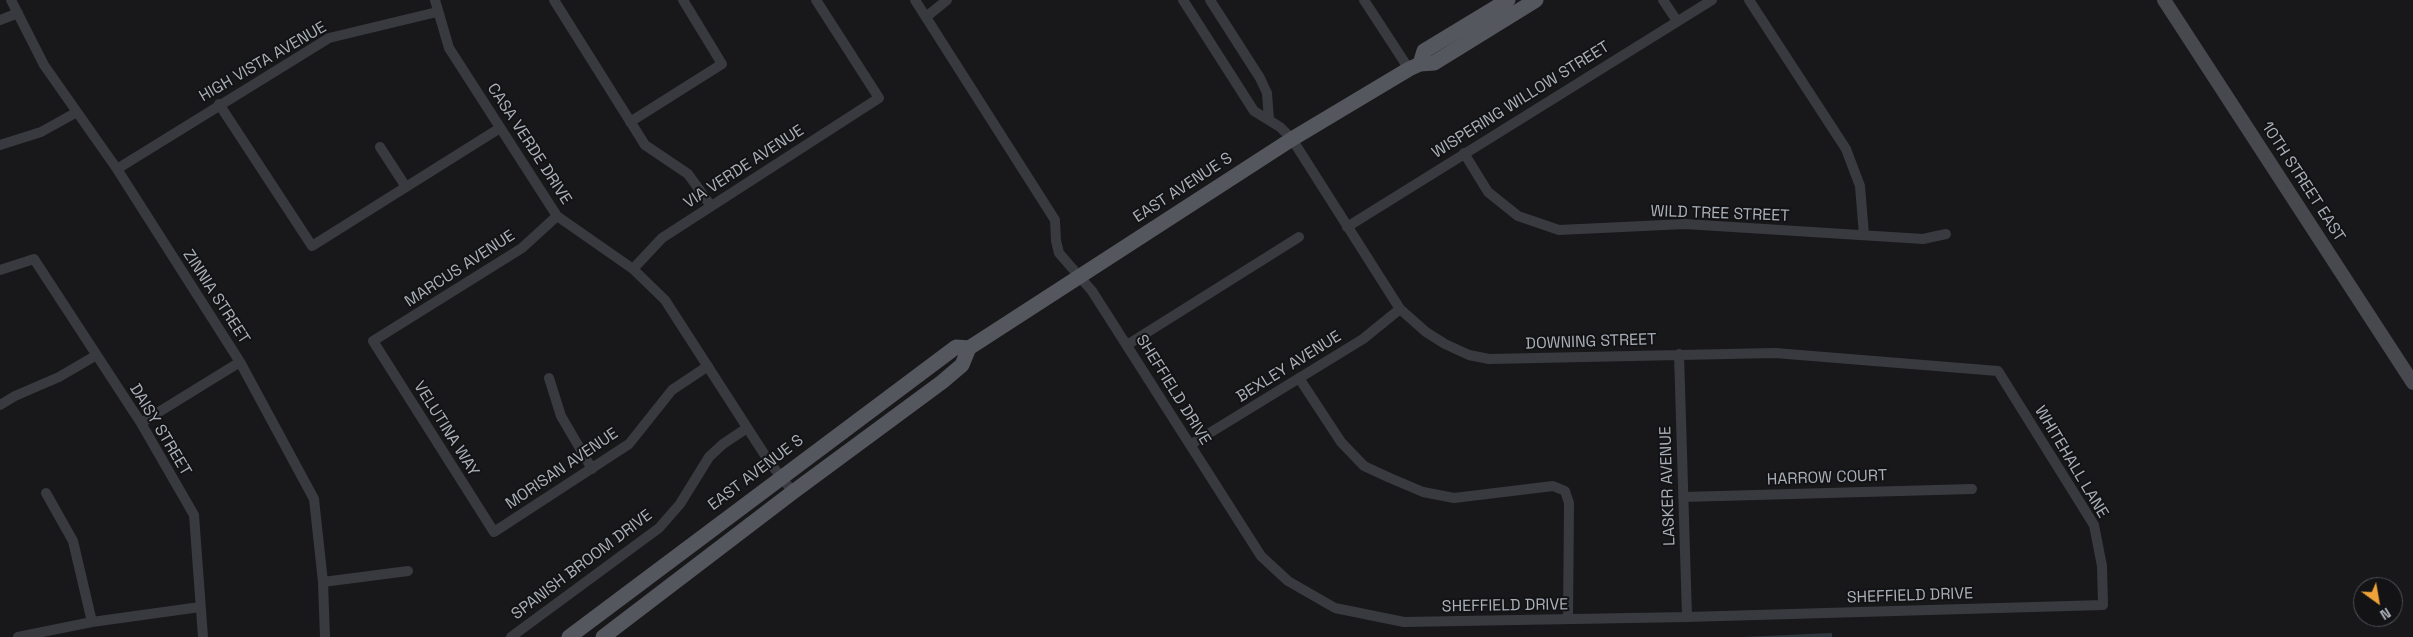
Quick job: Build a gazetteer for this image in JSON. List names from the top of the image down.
{
  "streets": {
    "main road": ["10TH STREET EAST", "EAST AVENUE S"],
    "street": [
      "HIGH VISTA AVENUE",
      "WISPERING WILLOW STREET",
      "CASA VERDE DRIVE",
      "VIA VERDE AVENUE",
      "WILD TREE STREET",
      "MARCUS AVENUE",
      "ZINNIA STREET",
      "DOWNING STREET",
      "BEXLEY AVENUE",
      "SHEFFIELD DRIVE",
      "VELUTINA WAY",
      "DAISY STREET",
      "WHITEHALL LANE",
      "MORISAN AVENUE",
      "HARROW COURT",
      "LASKER AVENUE",
      "SPANISH BROOM DRIVE"
    ]
  },
  "crossings": [
    ["HIGH VISTA AVENUE", "CASA VERDE DRIVE"],
    ["HIGH VISTA AVENUE", "ZINNIA STREET"],
    ["WISPERING WILLOW STREET", "WILD TREE STREET"],
    ["WISPERING WILLOW STREET", "DOWNING STREET"],
    ["CASA VERDE DRIVE", "VIA VERDE AVENUE"],
    ["CASA VERDE DRIVE", "EAST AVENUE S"],
    ["CASA VERDE DRIVE", "MARCUS AVENUE"],
    ["CASA VERDE DRIVE", "MORISAN AVENUE"],
    ["CASA VERDE DRIVE", "SPANISH BROOM DRIVE"],
    ["EAST AVENUE S", "DOWNING STREET"],
    ["EAST AVENUE S", "SHEFFIELD DRIVE"],
    ["MARCUS AVENUE", "VELUTINA WAY"],
    ["DOWNING STREET", "BEXLEY AVENUE"],
    ["DOWNING STREET", "WHITEHALL LANE"],
    ["DOWNING STREET", "LASKER AVENUE"],
    ["BEXLEY AVENUE", "SHEFFIELD DRIVE"],
    ["SHEFFIELD DRIVE", "WHITEHALL LANE"],
    ["SHEFFIELD DRIVE", "LASKER AVENUE"],
    ["VELUTINA WAY", "MORISAN AVENUE"],
    ["HARROW COURT", "LASKER AVENUE"]
  ],
  "north": "bottom right"
}
